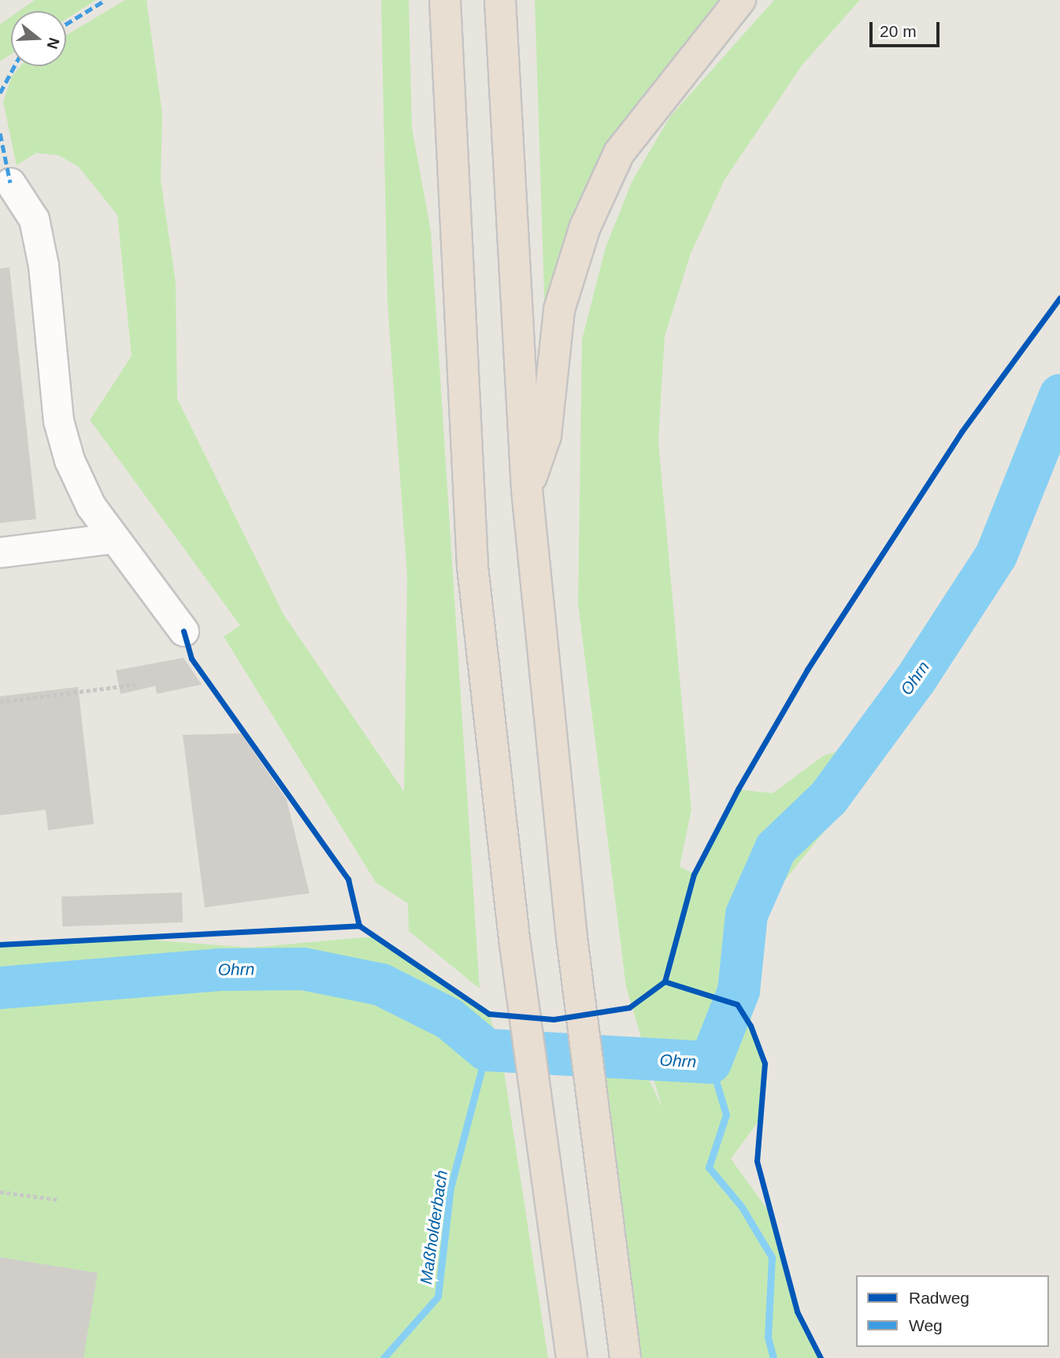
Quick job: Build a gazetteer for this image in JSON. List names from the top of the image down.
{
  "water": ["Ohrn", "Maßholderbach"],
  "legend": ["Radweg", "Weg"],
  "scale_bar": "20 m",
  "north": "right"
}
